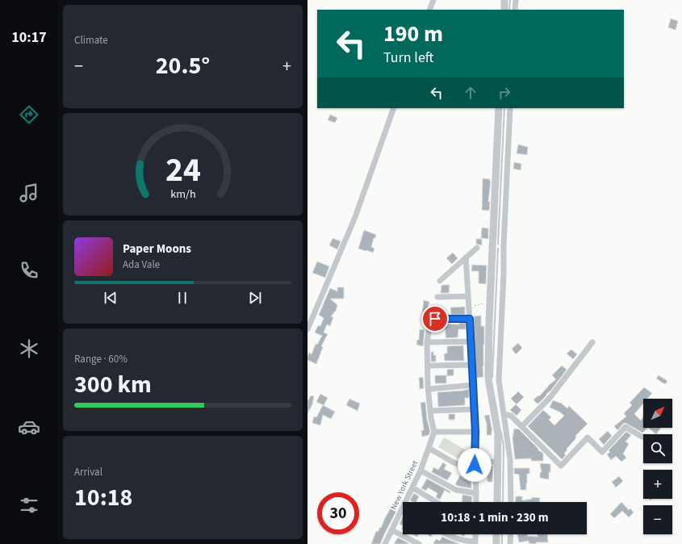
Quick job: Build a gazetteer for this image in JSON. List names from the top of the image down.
{
  "streets": {
    "street": ["New York Street"]
  },
  "north": "top right",
  "page": {
    "tabs": "10:17",
    "tile": [
      "Climate",
      ["Range · 60%", "300 km"],
      ["Arrival", "10:18"]
    ],
    "turn": ["190 m", "Turn left"],
    "heat": ["−", "20.5°", "+"],
    "song": ["Paper Moons", "Ada Vale"],
    "map_buttons": ["+", "−"],
    "limit": "30",
    "trip": "10:18 · 1 min · 230 m",
    "gauge": ["24", "km/h"]
  }
}
